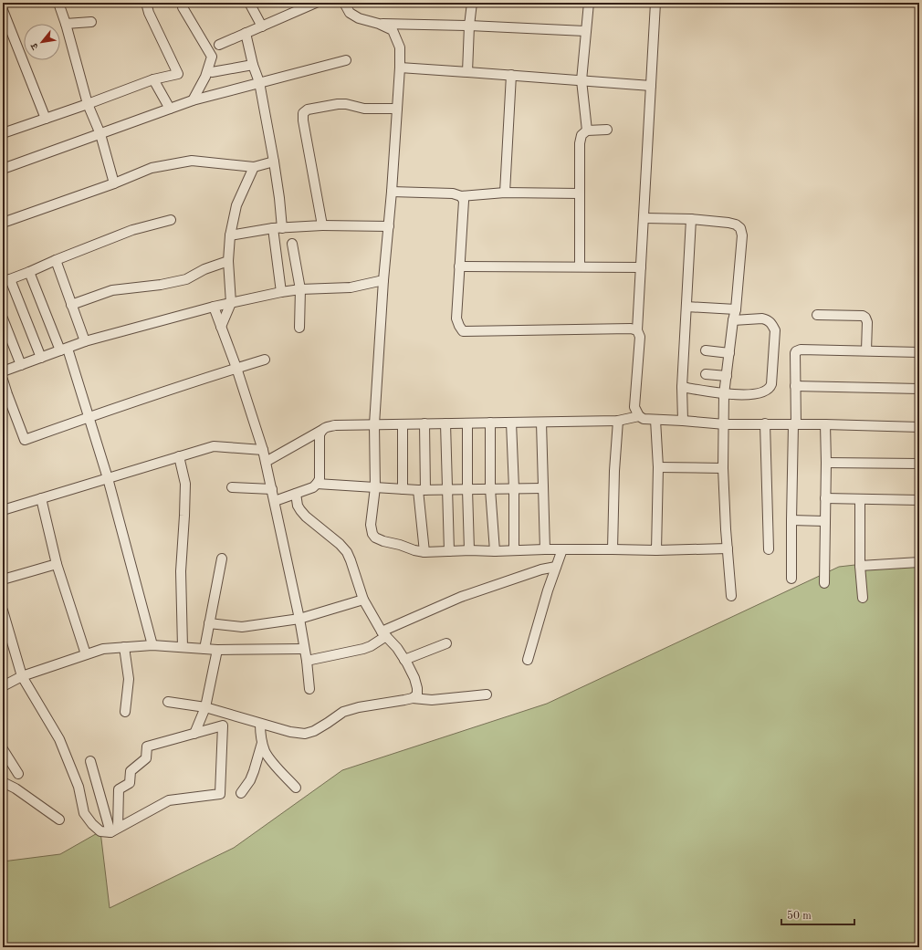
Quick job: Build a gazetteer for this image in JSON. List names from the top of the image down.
{
  "scale_bar": "50 m",
  "north": "bottom left"
}
